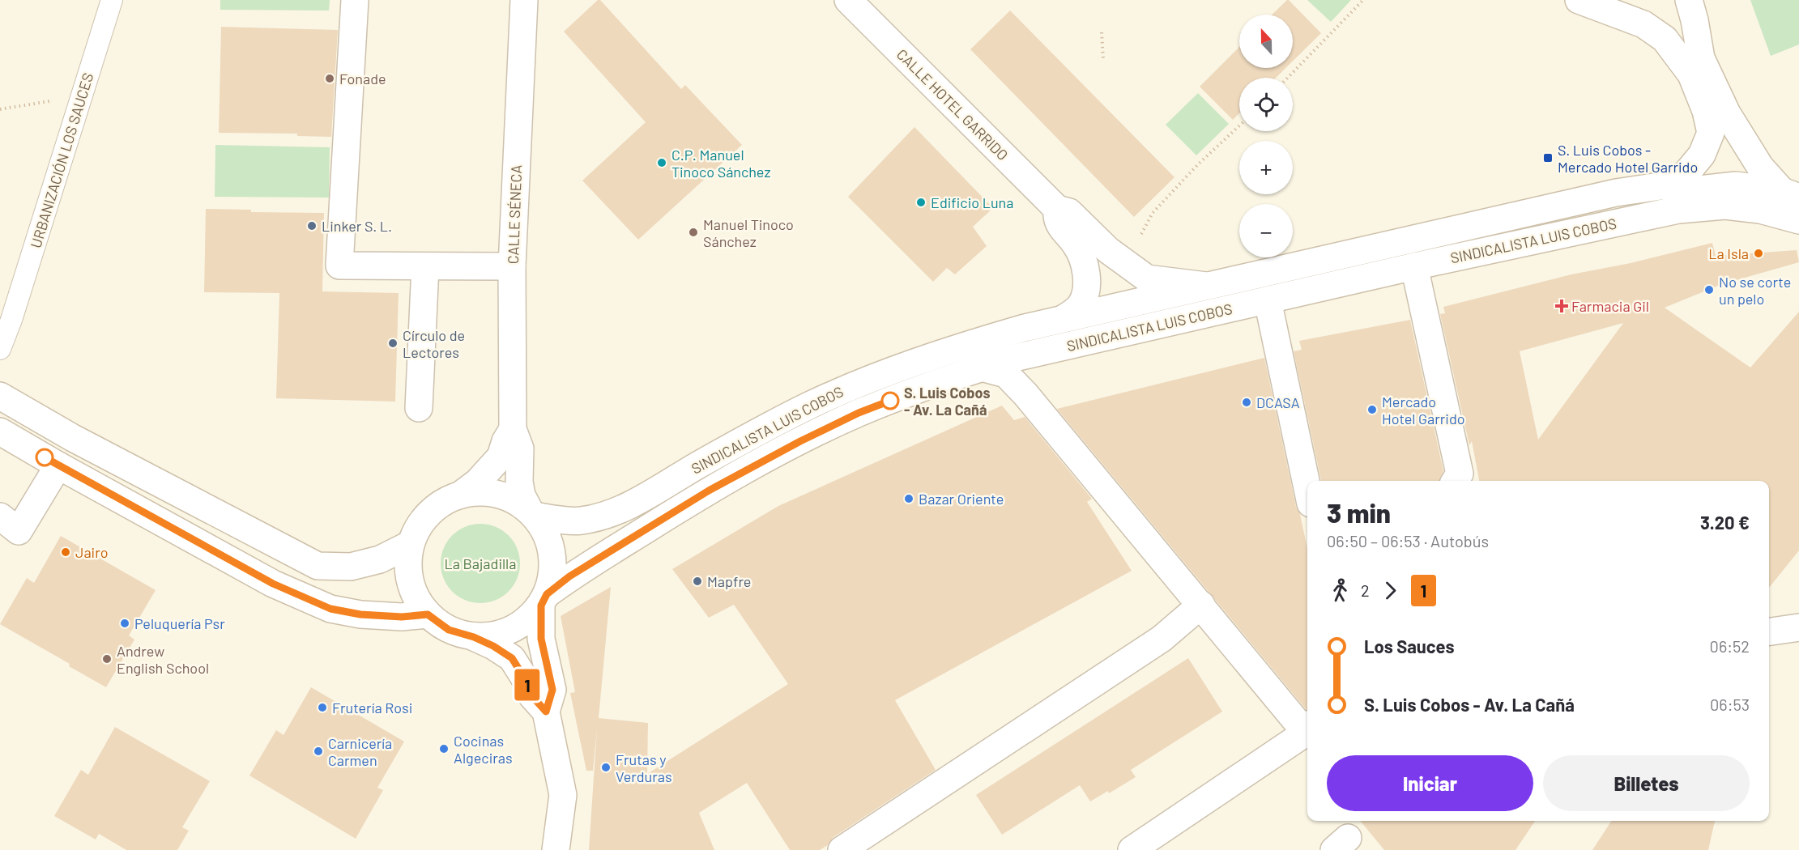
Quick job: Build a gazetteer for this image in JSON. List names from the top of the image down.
{
  "streets": {
    "street": ["CALLE HOTEL GARRIDO", "CALLE SÉNECA", "SINDICALISTA LUIS COBOS"],
    "lane": ["URBANIZACIÓN LOS SAUCES"]
  },
  "crossings": [
    ["CALLE HOTEL GARRIDO", "SINDICALISTA LUIS COBOS"],
    ["CALLE SÉNECA", "SINDICALISTA LUIS COBOS"]
  ],
  "parks": ["La Bajadilla"],
  "places": {
    "other": [
      "Fonade",
      "C.P. Manuel Tinoco Sánchez",
      "Edificio Luna",
      "Linker S. L.",
      "Manuel Tinoco Sánchez",
      "La Isla",
      "No se corte un pelo",
      "Círculo de Lectores",
      "S. Luis Cobos - Av. La Cañá",
      "DCASA",
      "Mercado Hotel Garrido",
      "Bazar Oriente",
      "Jairo",
      "Mapfre",
      "Peluquería Psr",
      "Andrew English School",
      "Frutería Rosi",
      "Cocinas Algeciras",
      "Carnicería Carmen",
      "Frutas y Verduras"
    ],
    "transit": ["S. Luis Cobos - Mercado Hotel Garrido"],
    "health": ["Farmacia Gil"]
  },
  "lines": ["bus line 1"],
  "north": "top",
  "page": {
    "on_map": "1",
    "map_buttons": ["+", "−"],
    "heading": ["3 min", "06:50 – 06:53 · Autobús", "3.20 €"],
    "legs": ["2", "1"],
    "list": [
      {
        "name": "Los Sauces",
        "value": "06:52"
      },
      {
        "name": "S. Luis Cobos - Av. La Cañá",
        "value": "06:53"
      }
    ],
    "buttons": ["Iniciar", "Billetes"]
  }
}
